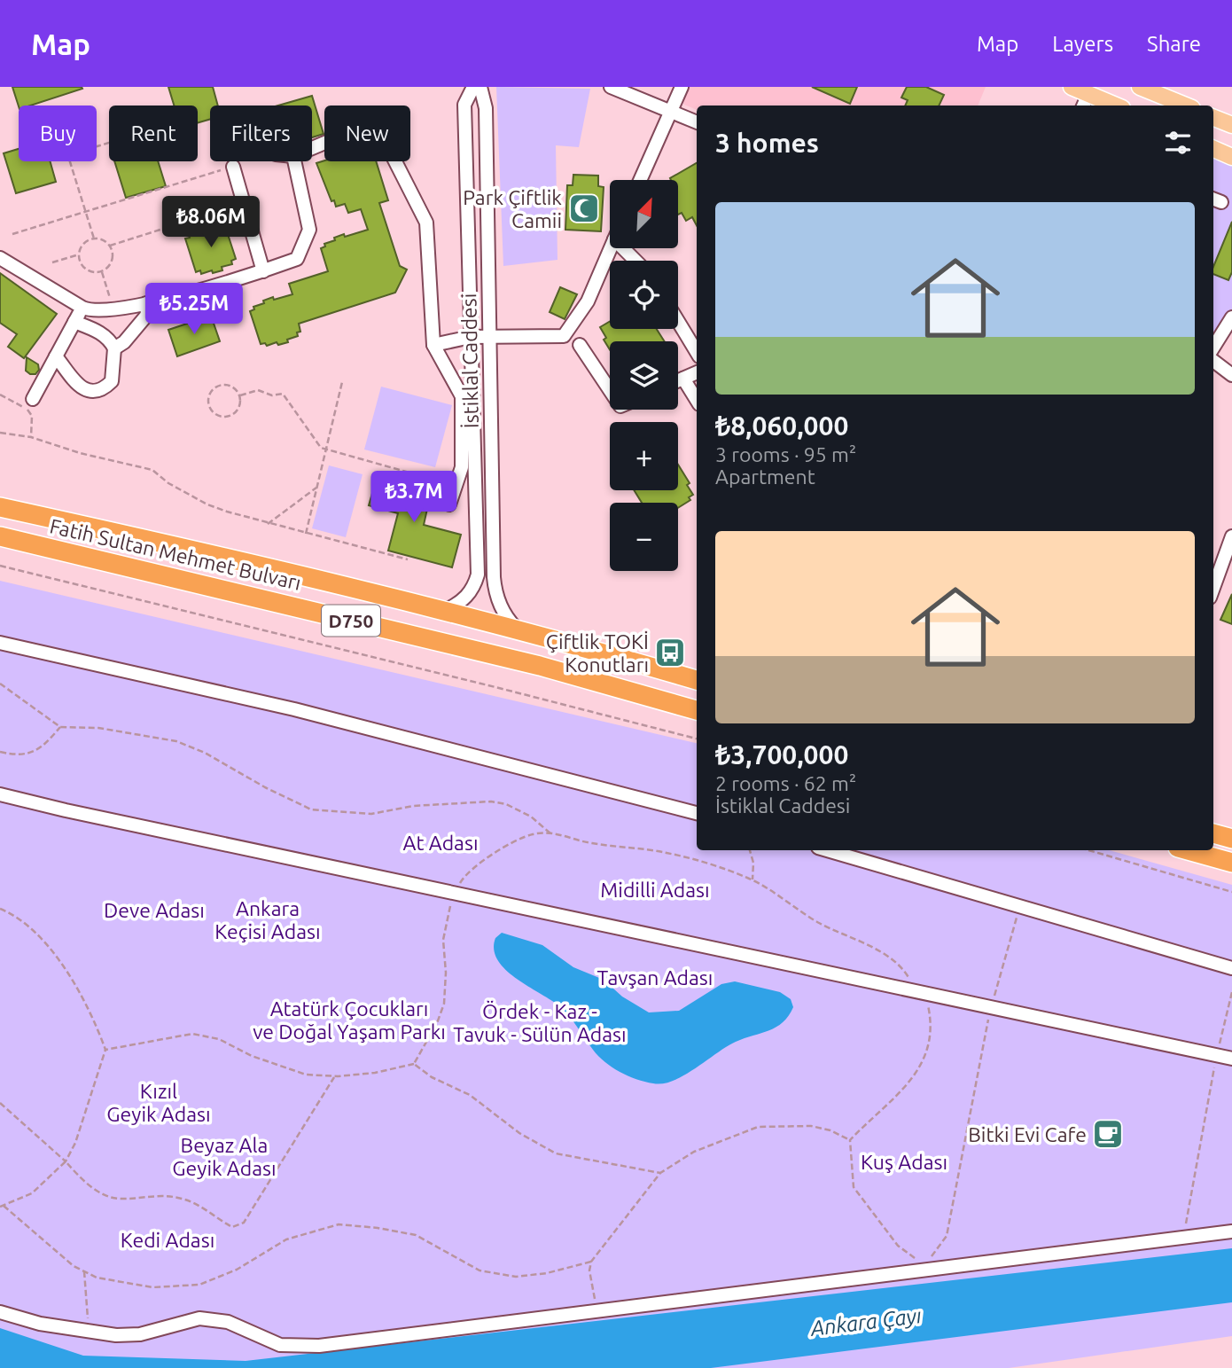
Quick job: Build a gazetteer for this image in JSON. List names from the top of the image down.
{
  "streets": {
    "highway": ["Fatih Sultan Mehmet Bulvarı", "D750"],
    "street": ["İstiklal Caddesi"]
  },
  "crossings": [
    ["İstiklal Caddesi", "Fatih Sultan Mehmet Bulvarı"]
  ],
  "water": ["Ankara Çayı"],
  "parks": [
    "At Adası",
    "Midilli Adası",
    "Ankara Keçisi Adası",
    "Deve Adası",
    "Tavşan Adası",
    "Atatürk Çocukları ve Doğal Yaşam Parkı",
    "Ördek - Kaz - Tavuk - Sülün Adası",
    "Kızıl Geyik Adası",
    "Beyaz Ala Geyik Adası",
    "Kuş Adası",
    "Kedi Adası"
  ],
  "places": {
    "mosque": ["Park Çiftlik Camii"],
    "bus stop": ["Çiftlik TOKİ Konutları"],
    "cafe": ["Bitki Evi Cafe"]
  },
  "north": "top right",
  "page": {
    "header": "Map",
    "nav": ["Map", "Layers", "Share"],
    "chip": [
      "Buy",
      "Rent",
      "Filters",
      "New"
    ],
    "heading": "3 homes",
    "map_buttons": ["+", "−"],
    "list": [
      {
        "name": "₺8,060,000",
        "note": "3 rooms · 95 m² · Apartment"
      },
      {
        "name": "₺3,700,000",
        "note": "2 rooms · 62 m² · İstiklal Caddesi"
      }
    ],
    "price": ["₺8.06M", "₺5.25M", "₺3.7M"]
  }
}
